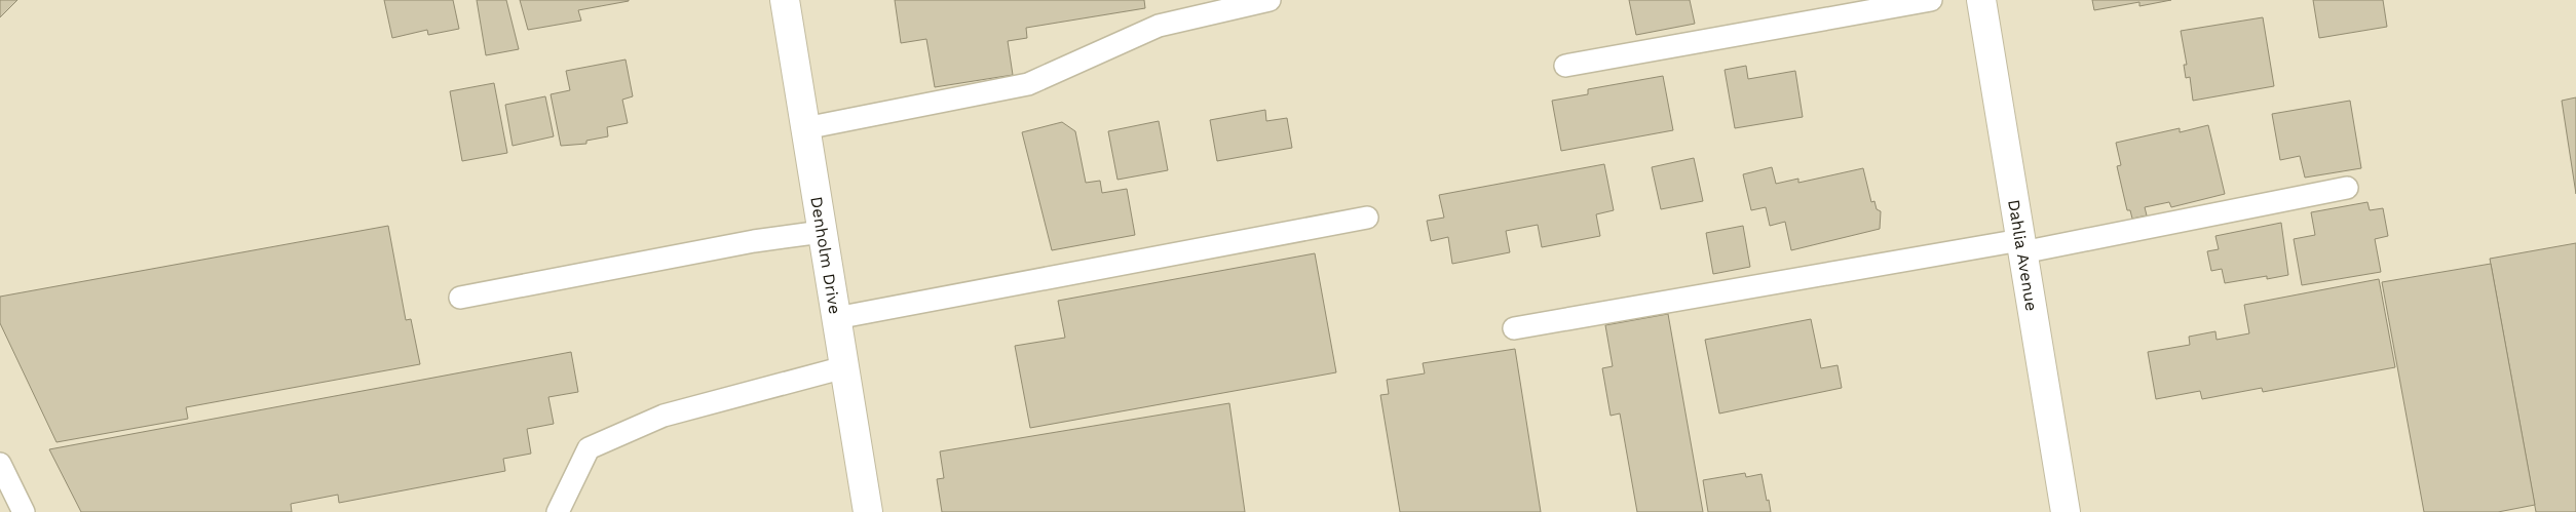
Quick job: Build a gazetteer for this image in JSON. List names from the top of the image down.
{
  "streets": {
    "street": ["Dahlia Avenue", "Denholm Drive"]
  }
}
